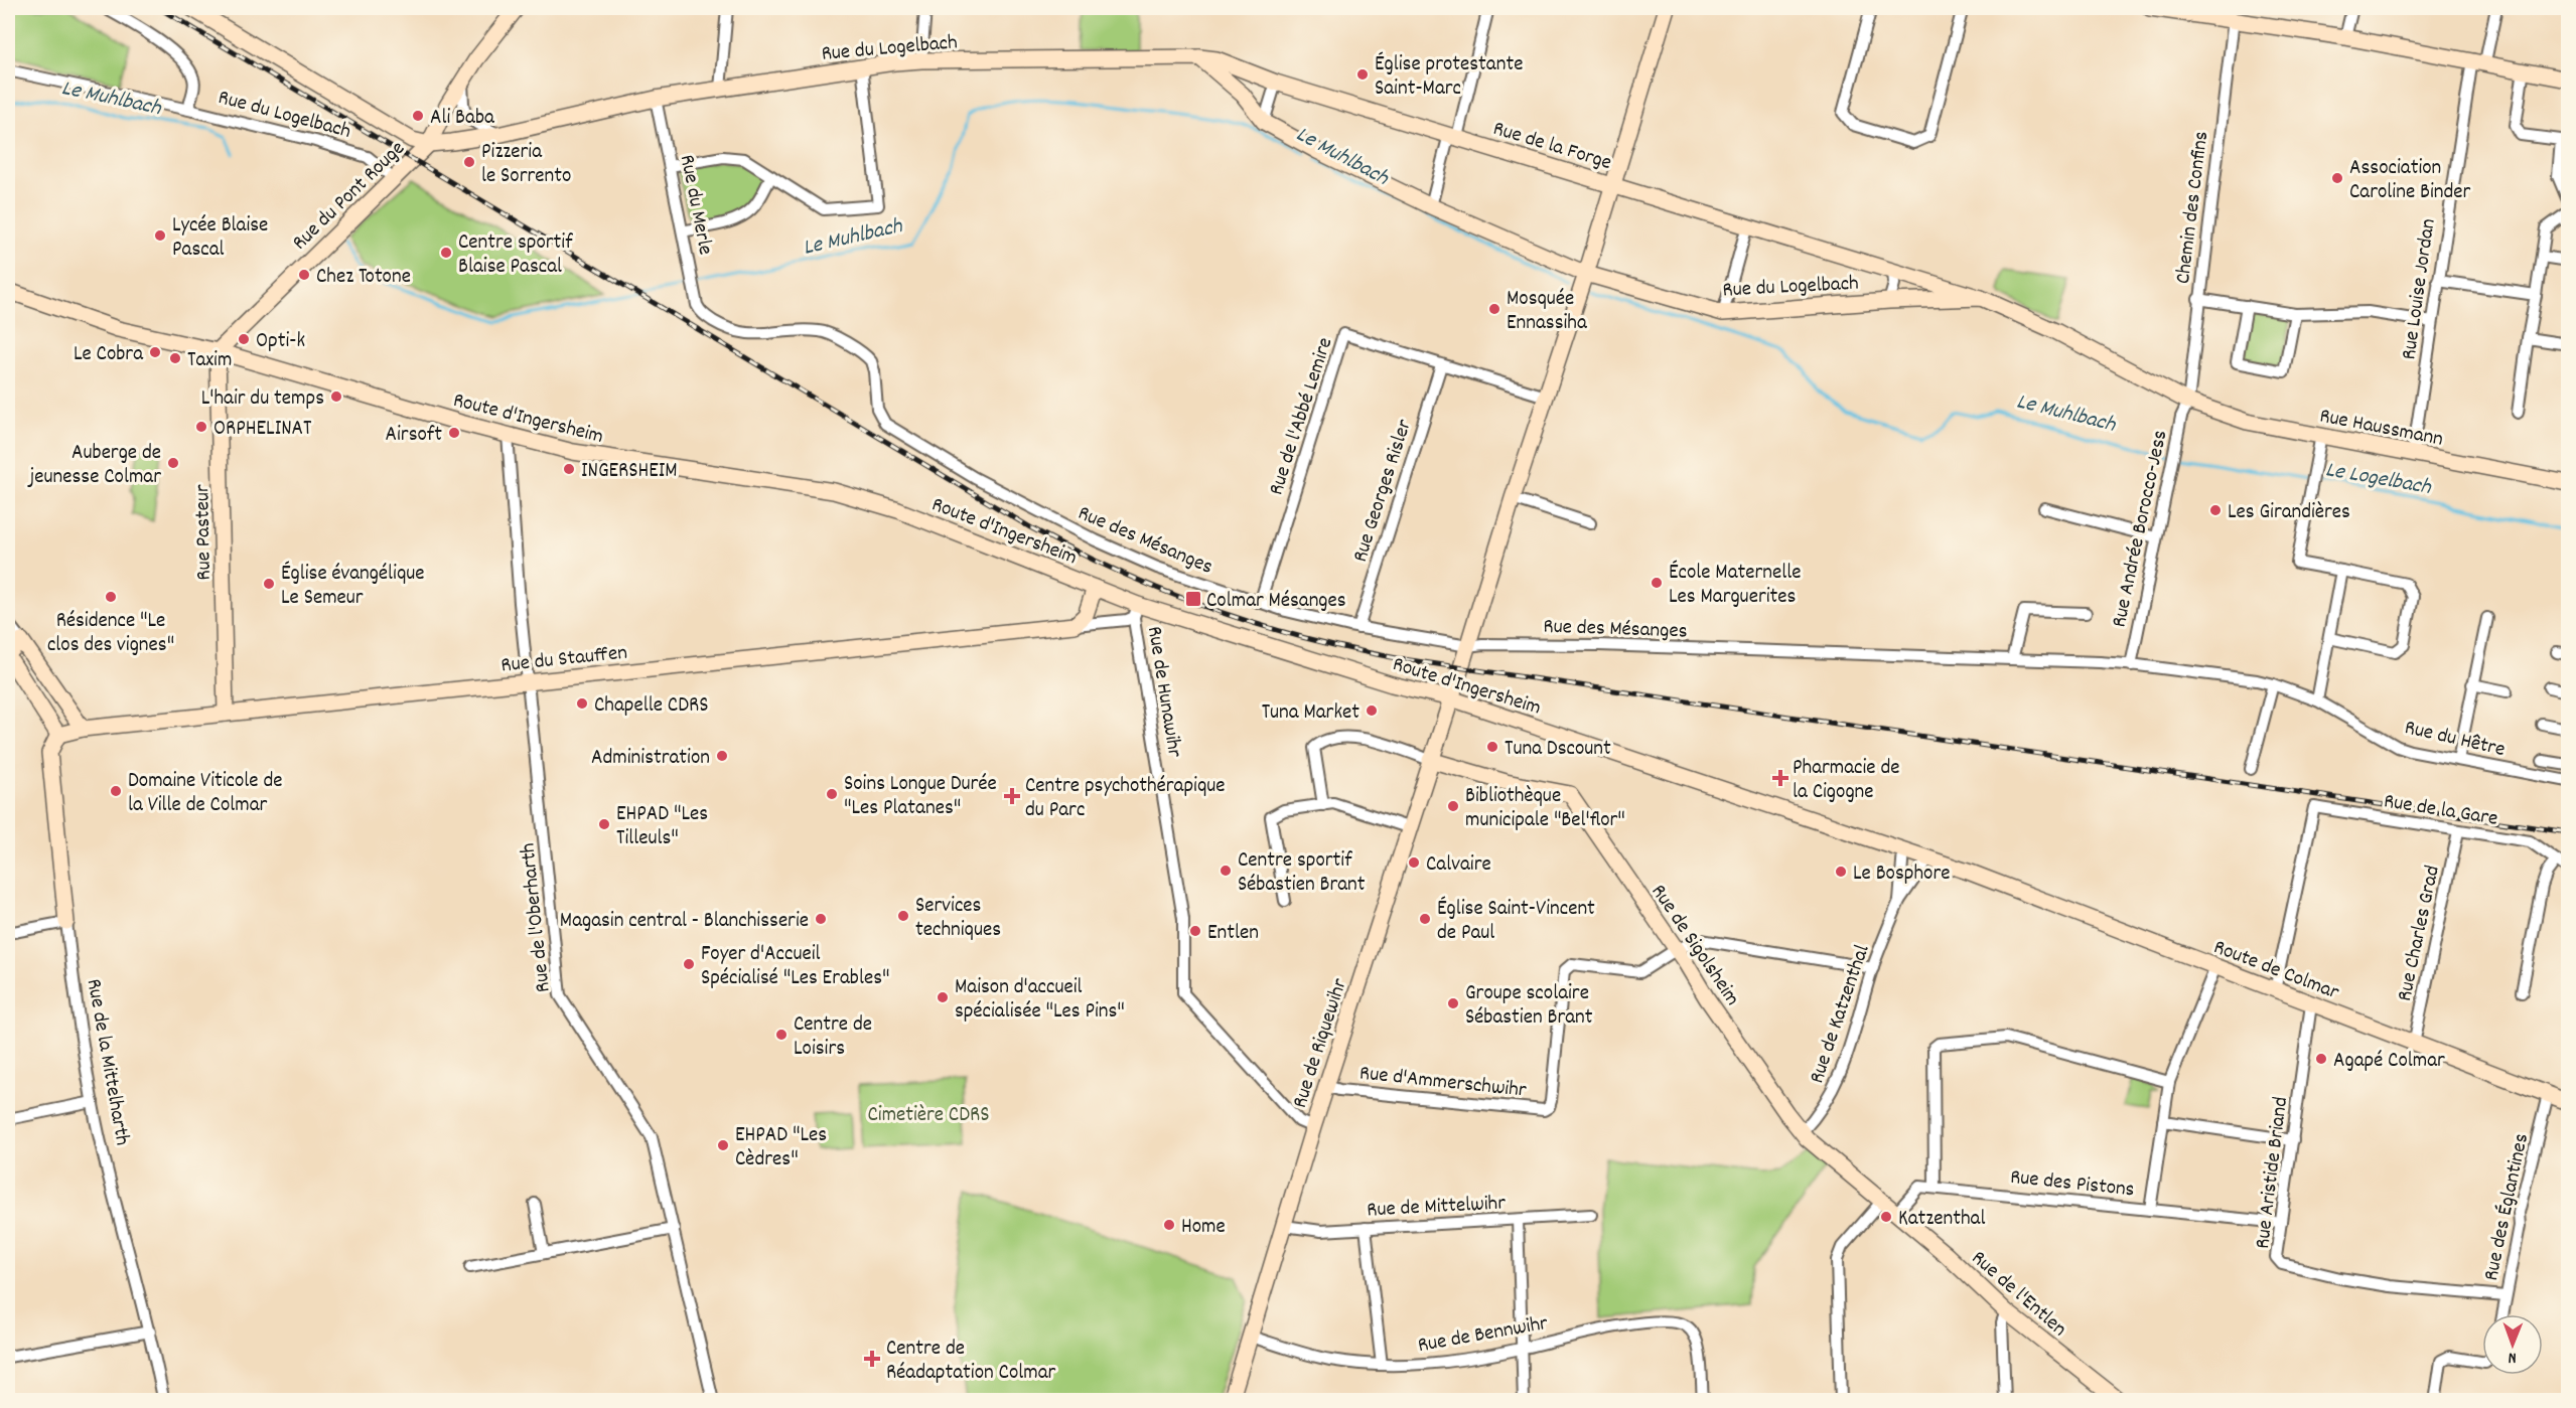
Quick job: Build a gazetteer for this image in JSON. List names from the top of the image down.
{
  "streets": {
    "street": [
      "Rue du Logelbach",
      "Rue de la Forge",
      "Rue du Pont Rouge",
      "Rue du Merle",
      "Chemin des Confins",
      "Rue Louise Jordan",
      "Rue de l'Abbé Lemire",
      "Route d'Ingersheim",
      "Rue Haussmann",
      "Rue Georges Risler",
      "Rue Andrée Borocco-Jess",
      "Rue Pasteur",
      "Rue des Mésanges",
      "Rue du Stauffen",
      "Rue de Hunawihr",
      "Rue du Hêtre",
      "Rue de la Gare",
      "Rue de l'Oberharth",
      "Rue Charles Grad",
      "Rue de Sigolsheim",
      "Route de Colmar",
      "Rue de Katzenthal",
      "Rue de Riquewihr",
      "Rue de la Mittelharth",
      "Rue d'Ammerschwihr",
      "Rue Aristide Briand",
      "Rue des Pistons",
      "Rue de Mittelwihr",
      "Rue des Églantines",
      "Rue de l'Entlen",
      "Rue de Bennwihr"
    ]
  },
  "crossings": [
    ["Rue du Logelbach", "Rue de la Forge"],
    ["Rue du Logelbach", "Rue du Pont Rouge"],
    ["Rue du Logelbach", "Rue du Merle"],
    ["Rue du Logelbach", "Chemin des Confins"],
    ["Rue du Logelbach", "Rue Haussmann"],
    ["Rue du Logelbach", "Rue Andrée Borocco-Jess"],
    ["Rue du Logelbach", "Rue de Riquewihr"],
    ["Rue de la Forge", "Rue de Riquewihr"],
    ["Rue du Pont Rouge", "Route d'Ingersheim"],
    ["Rue du Pont Rouge", "Rue Pasteur"],
    ["Rue du Merle", "Rue des Mésanges"],
    ["Chemin des Confins", "Rue Haussmann"],
    ["Chemin des Confins", "Rue Andrée Borocco-Jess"],
    ["Rue Louise Jordan", "Rue Haussmann"],
    ["Rue de l'Abbé Lemire", "Rue Georges Risler"],
    ["Rue de l'Abbé Lemire", "Rue des Mésanges"],
    ["Rue de l'Abbé Lemire", "Rue de Riquewihr"],
    ["Route d'Ingersheim", "Rue Pasteur"],
    ["Route d'Ingersheim", "Rue du Stauffen"],
    ["Route d'Ingersheim", "Rue de Hunawihr"],
    ["Route d'Ingersheim", "Rue de l'Oberharth"],
    ["Route d'Ingersheim", "Route de Colmar"],
    ["Route d'Ingersheim", "Rue de Katzenthal"],
    ["Route d'Ingersheim", "Rue de Riquewihr"],
    ["Rue Haussmann", "Rue Andrée Borocco-Jess"],
    ["Rue Georges Risler", "Rue des Mésanges"],
    ["Rue Andrée Borocco-Jess", "Rue des Mésanges"],
    ["Rue Andrée Borocco-Jess", "Rue du Hêtre"],
    ["Rue Pasteur", "Rue du Stauffen"],
    ["Rue des Mésanges", "Rue du Hêtre"],
    ["Rue des Mésanges", "Rue de Riquewihr"],
    ["Rue du Stauffen", "Rue de Hunawihr"],
    ["Rue du Stauffen", "Rue de l'Oberharth"],
    ["Rue du Stauffen", "Rue de la Mittelharth"],
    ["Rue de Hunawihr", "Rue de Riquewihr"],
    ["Rue de la Gare", "Rue Charles Grad"],
    ["Rue de la Gare", "Route de Colmar"],
    ["Rue Charles Grad", "Route de Colmar"],
    ["Rue de Sigolsheim", "Rue de Katzenthal"],
    ["Rue de Sigolsheim", "Rue de Riquewihr"],
    ["Rue de Sigolsheim", "Rue d'Ammerschwihr"],
    ["Rue de Sigolsheim", "Rue des Pistons"],
    ["Rue de Sigolsheim", "Rue de l'Entlen"],
    ["Route de Colmar", "Rue Aristide Briand"],
    ["Route de Colmar", "Rue des Églantines"],
    ["Rue de Riquewihr", "Rue d'Ammerschwihr"],
    ["Rue de Riquewihr", "Rue de Mittelwihr"],
    ["Rue de Riquewihr", "Rue de Bennwihr"],
    ["Rue Aristide Briand", "Rue des Églantines"],
    ["Rue des Pistons", "Rue de l'Entlen"]
  ],
  "water": ["Le Muhlbach", "Le Logelbach"],
  "parks": ["Cimetière CDRS"],
  "places": {
    "other": [
      "Église protestante Saint-Marc",
      "Ali Baba",
      "Pizzeria le Sorrento",
      "Association Caroline Binder",
      "Lycée Blaise Pascal",
      "Centre sportif Blaise Pascal",
      "Chez Totone",
      "Mosquée Ennassiha",
      "Opti-k",
      "Le Cobra",
      "Taxim",
      "L'hair du temps",
      "ORPHELINAT",
      "Airsoft",
      "Auberge de jeunesse Colmar",
      "INGERSHEIM",
      "Les Girandières",
      "École Maternelle Les Marguerites",
      "Église évangélique Le Semeur",
      "Résidence \"Le clos des vignes\"",
      "Chapelle CDRS",
      "Tuna Market",
      "Tuna Dscount",
      "Administration",
      "Domaine Viticole de la Ville de Colmar",
      "Soins Longue Durée \"Les Platanes\"",
      "Bibliothèque municipale \"Bel'flor\"",
      "EHPAD \"Les Tilleuls\"",
      "Calvaire",
      "Centre sportif Sébastien Brant",
      "Le Bosphore",
      "Services techniques",
      "Magasin central - Blanchisserie",
      "Église Saint-Vincent de Paul",
      "Entlen",
      "Foyer d'Accueil Spécialisé \"Les Erables\"",
      "Maison d'accueil spécialisée \"Les Pins\"",
      "Groupe scolaire Sébastien Brant",
      "Centre de Loisirs",
      "Agapé Colmar",
      "EHPAD \"Les Cèdres\"",
      "Katzenthal",
      "Home"
    ],
    "transit": ["Colmar Mésanges"],
    "health": ["Pharmacie de la Cigogne", "Centre psychothérapique du Parc", "Centre de Réadaptation Colmar"]
  },
  "north": "bottom"
}
